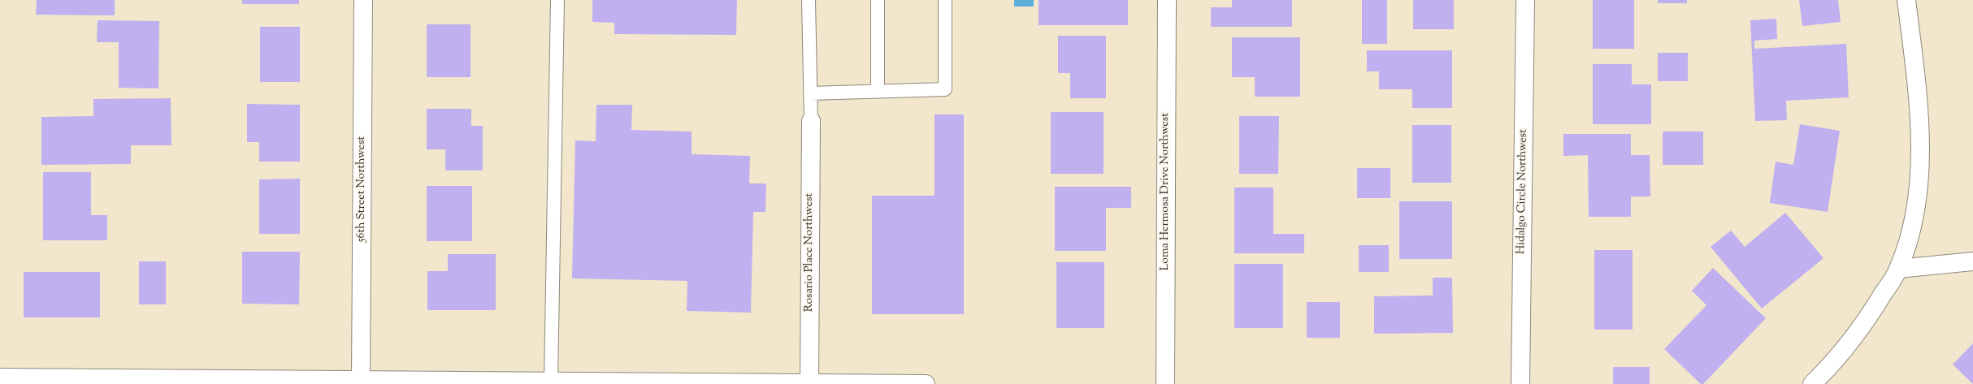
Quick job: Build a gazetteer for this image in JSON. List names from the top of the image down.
{
  "streets": {
    "street": [
      "56th Street Northwest",
      "Loma Hermosa Drive Northwest",
      "Hidalgo Circle Northwest",
      "Rosario Place Northwest"
    ]
  }
}
